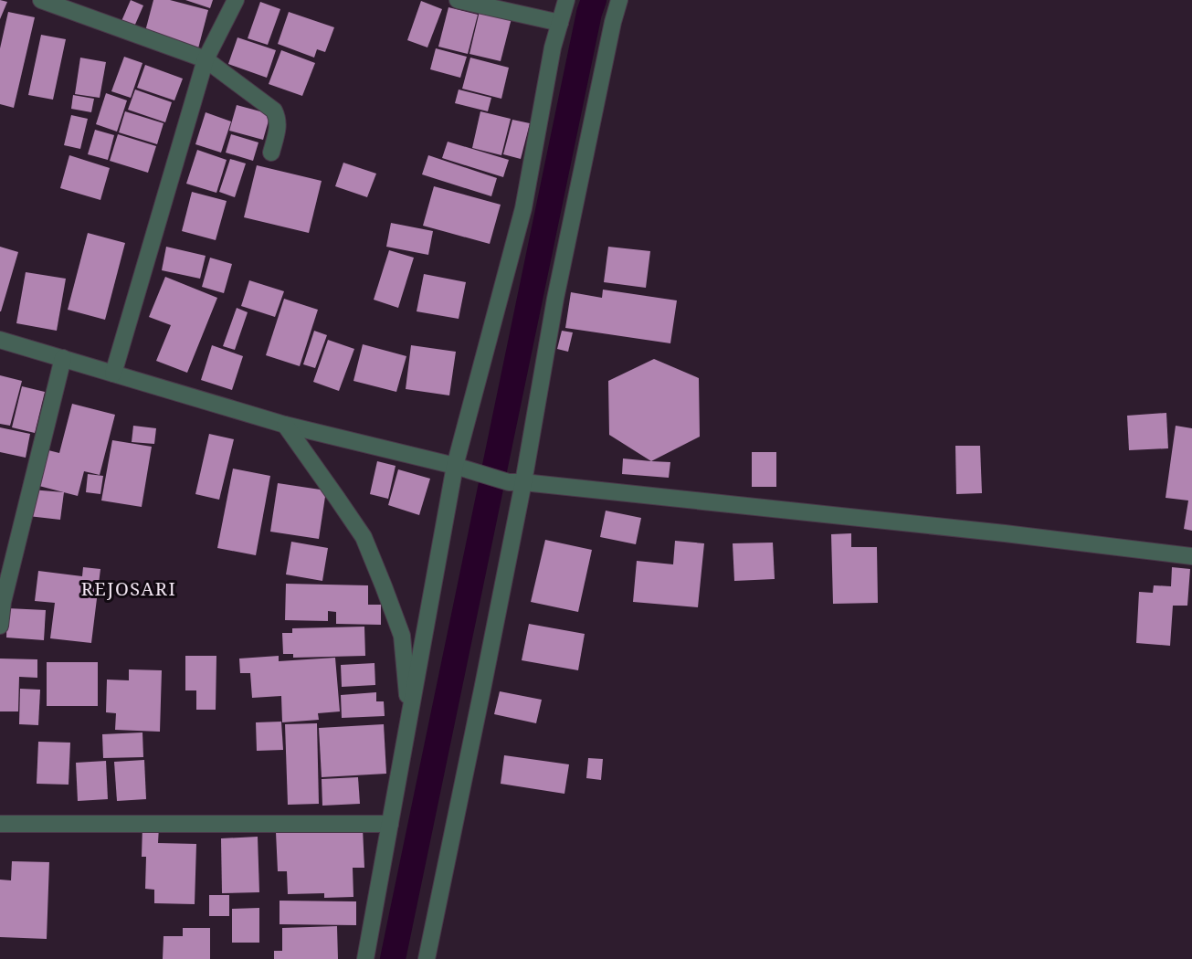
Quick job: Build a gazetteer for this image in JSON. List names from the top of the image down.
{
  "districts": ["REJOSARI"]
}
